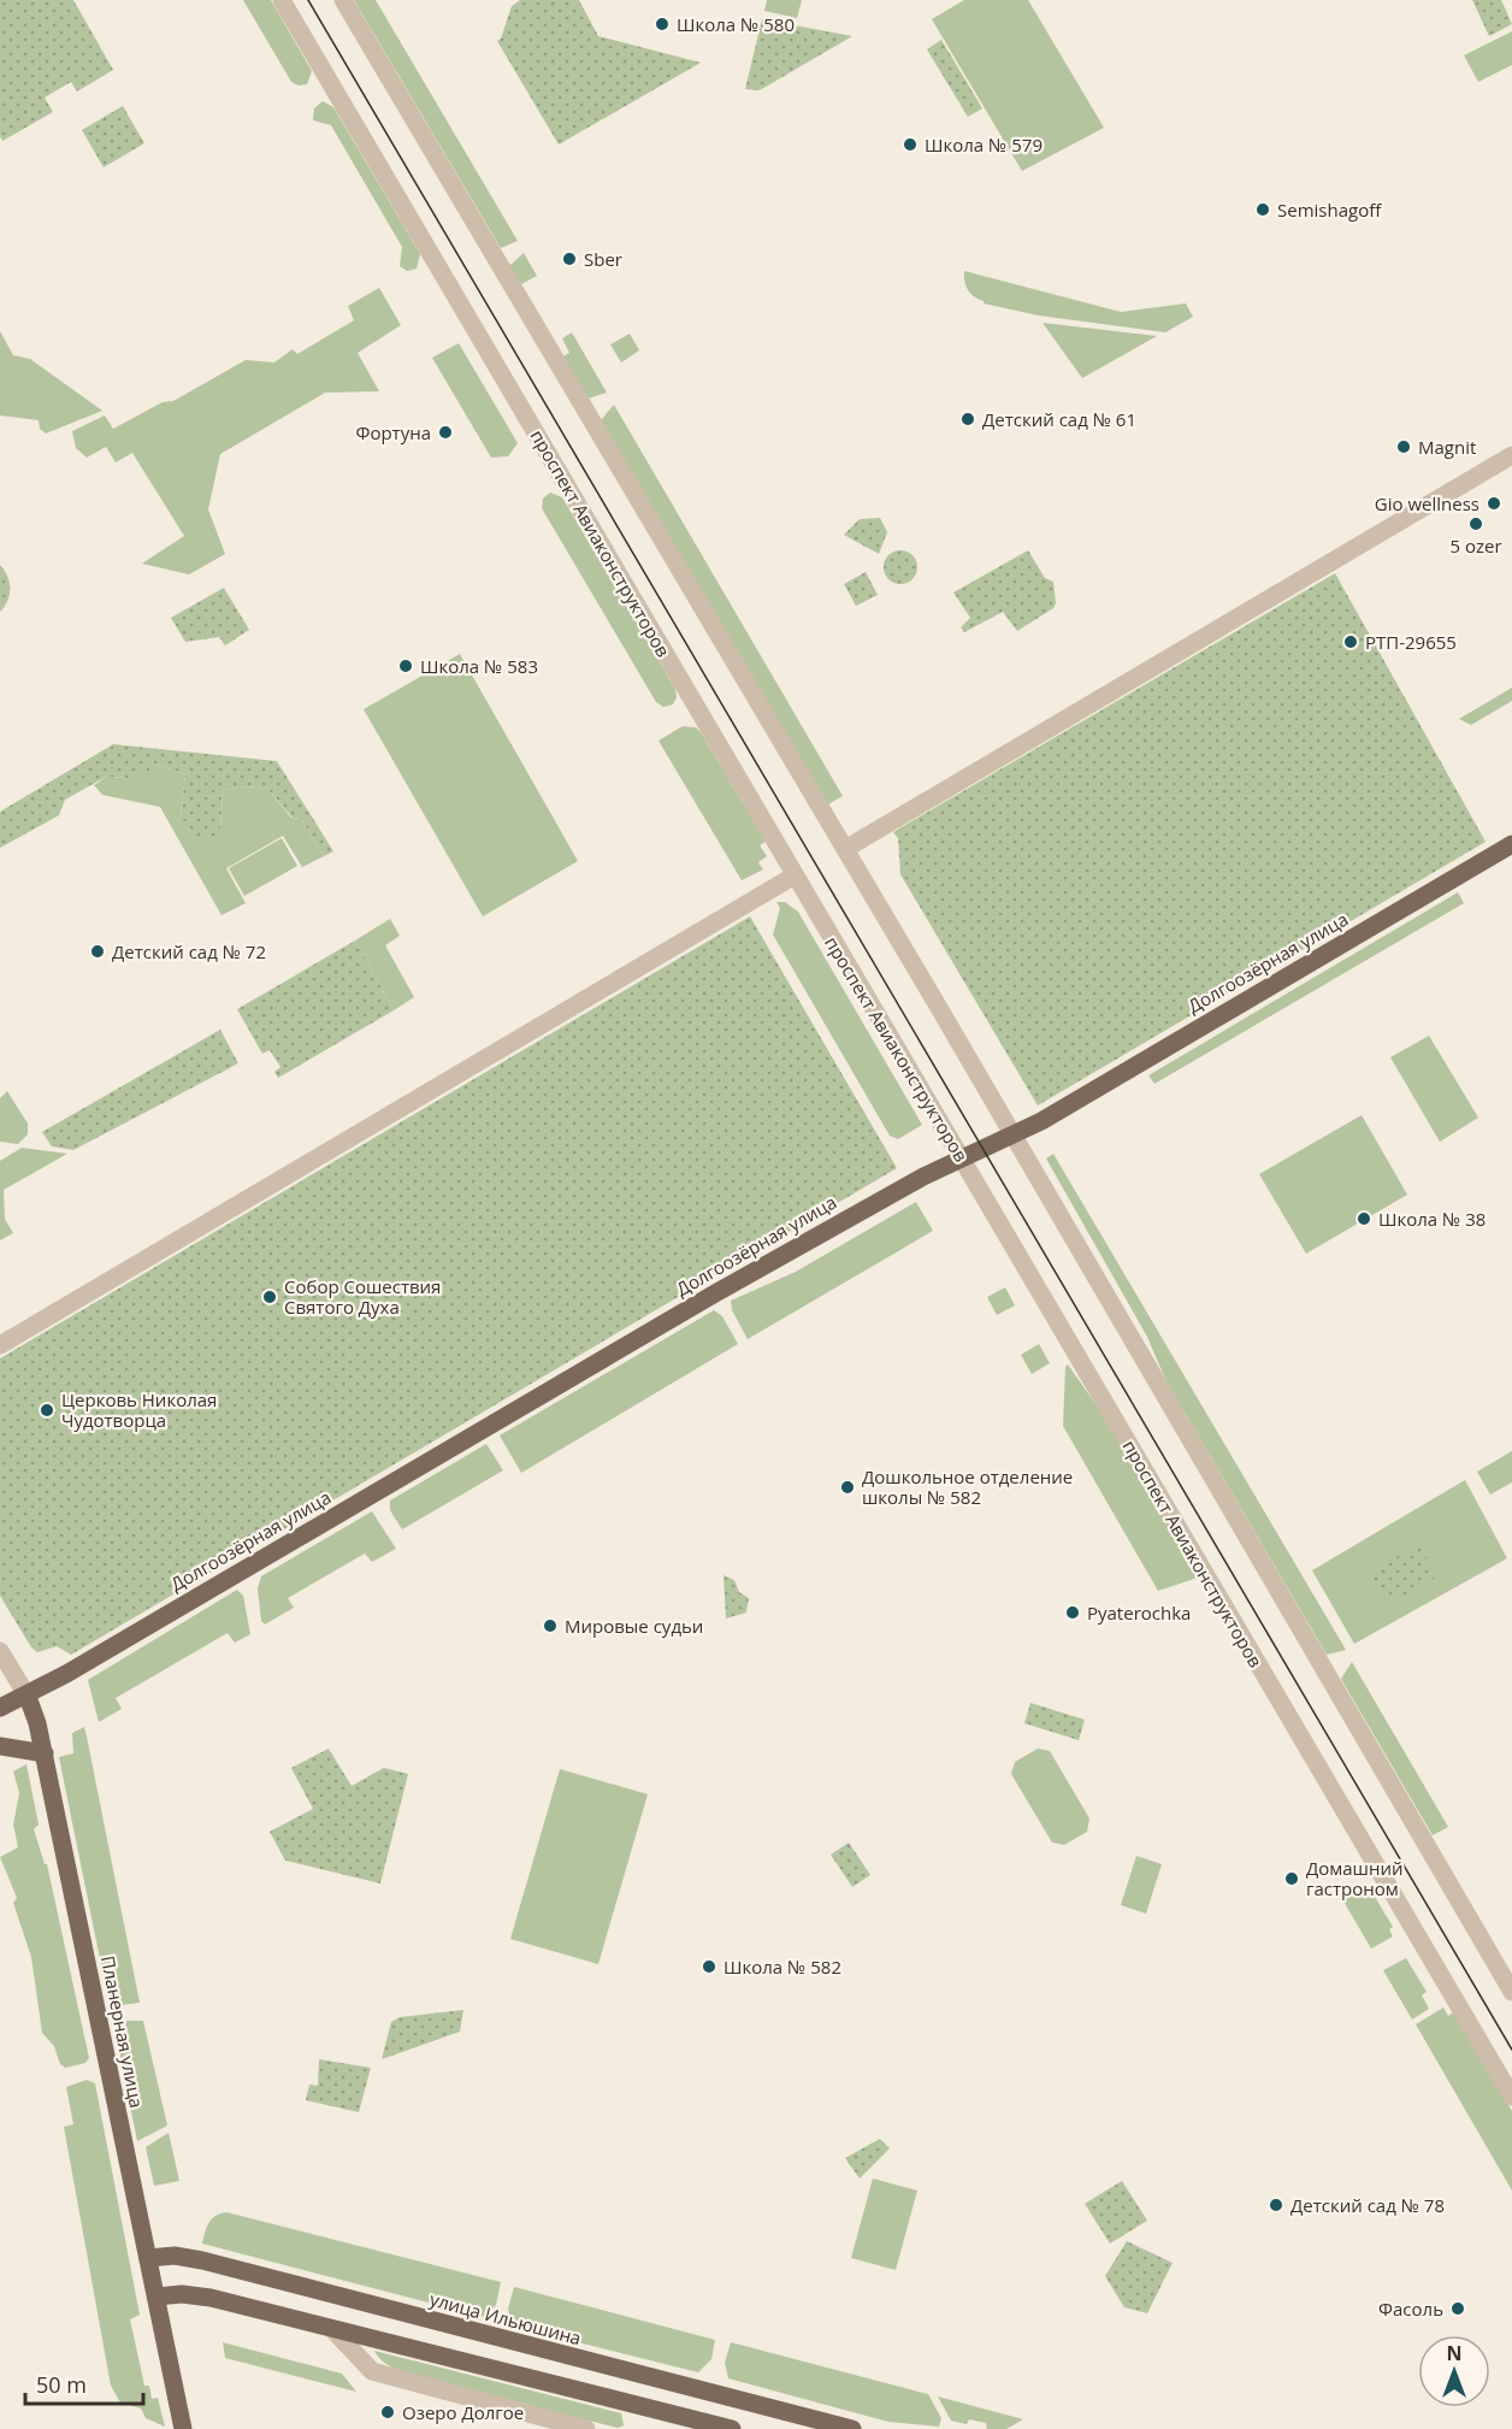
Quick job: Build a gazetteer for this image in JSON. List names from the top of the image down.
{
  "streets": {
    "main road": ["Долгоозёрная улица", "Планерная улица", "улица Ильюшина"],
    "street": ["проспект Авиаконструкторов"]
  },
  "crossings": [
    ["проспект Авиаконструкторов", "Долгоозёрная улица"],
    ["Долгоозёрная улица", "Планерная улица"],
    ["Планерная улица", "улица Ильюшина"]
  ],
  "places": [
    "Школа № 580",
    "Школа № 579",
    "Semishagoff",
    "Sber",
    "Детский сад № 61",
    "Фортуна",
    "Magnit",
    "Gio wellness",
    "5 ozer",
    "РТП-29655",
    "Школа № 583",
    "Детский сад № 72",
    "Школа № 38",
    "Собор Сошествия Святого Духа",
    "Церковь Николая Чудотворца",
    "Дошкольное отделение школы № 582",
    "Pyaterochka",
    "Мировые судьи",
    "Домашний гастроном",
    "Школа № 582",
    "Детский сад № 78",
    "Фасоль",
    "Озеро Долгое"
  ],
  "scale_bar": "50 m",
  "north": "top"
}
